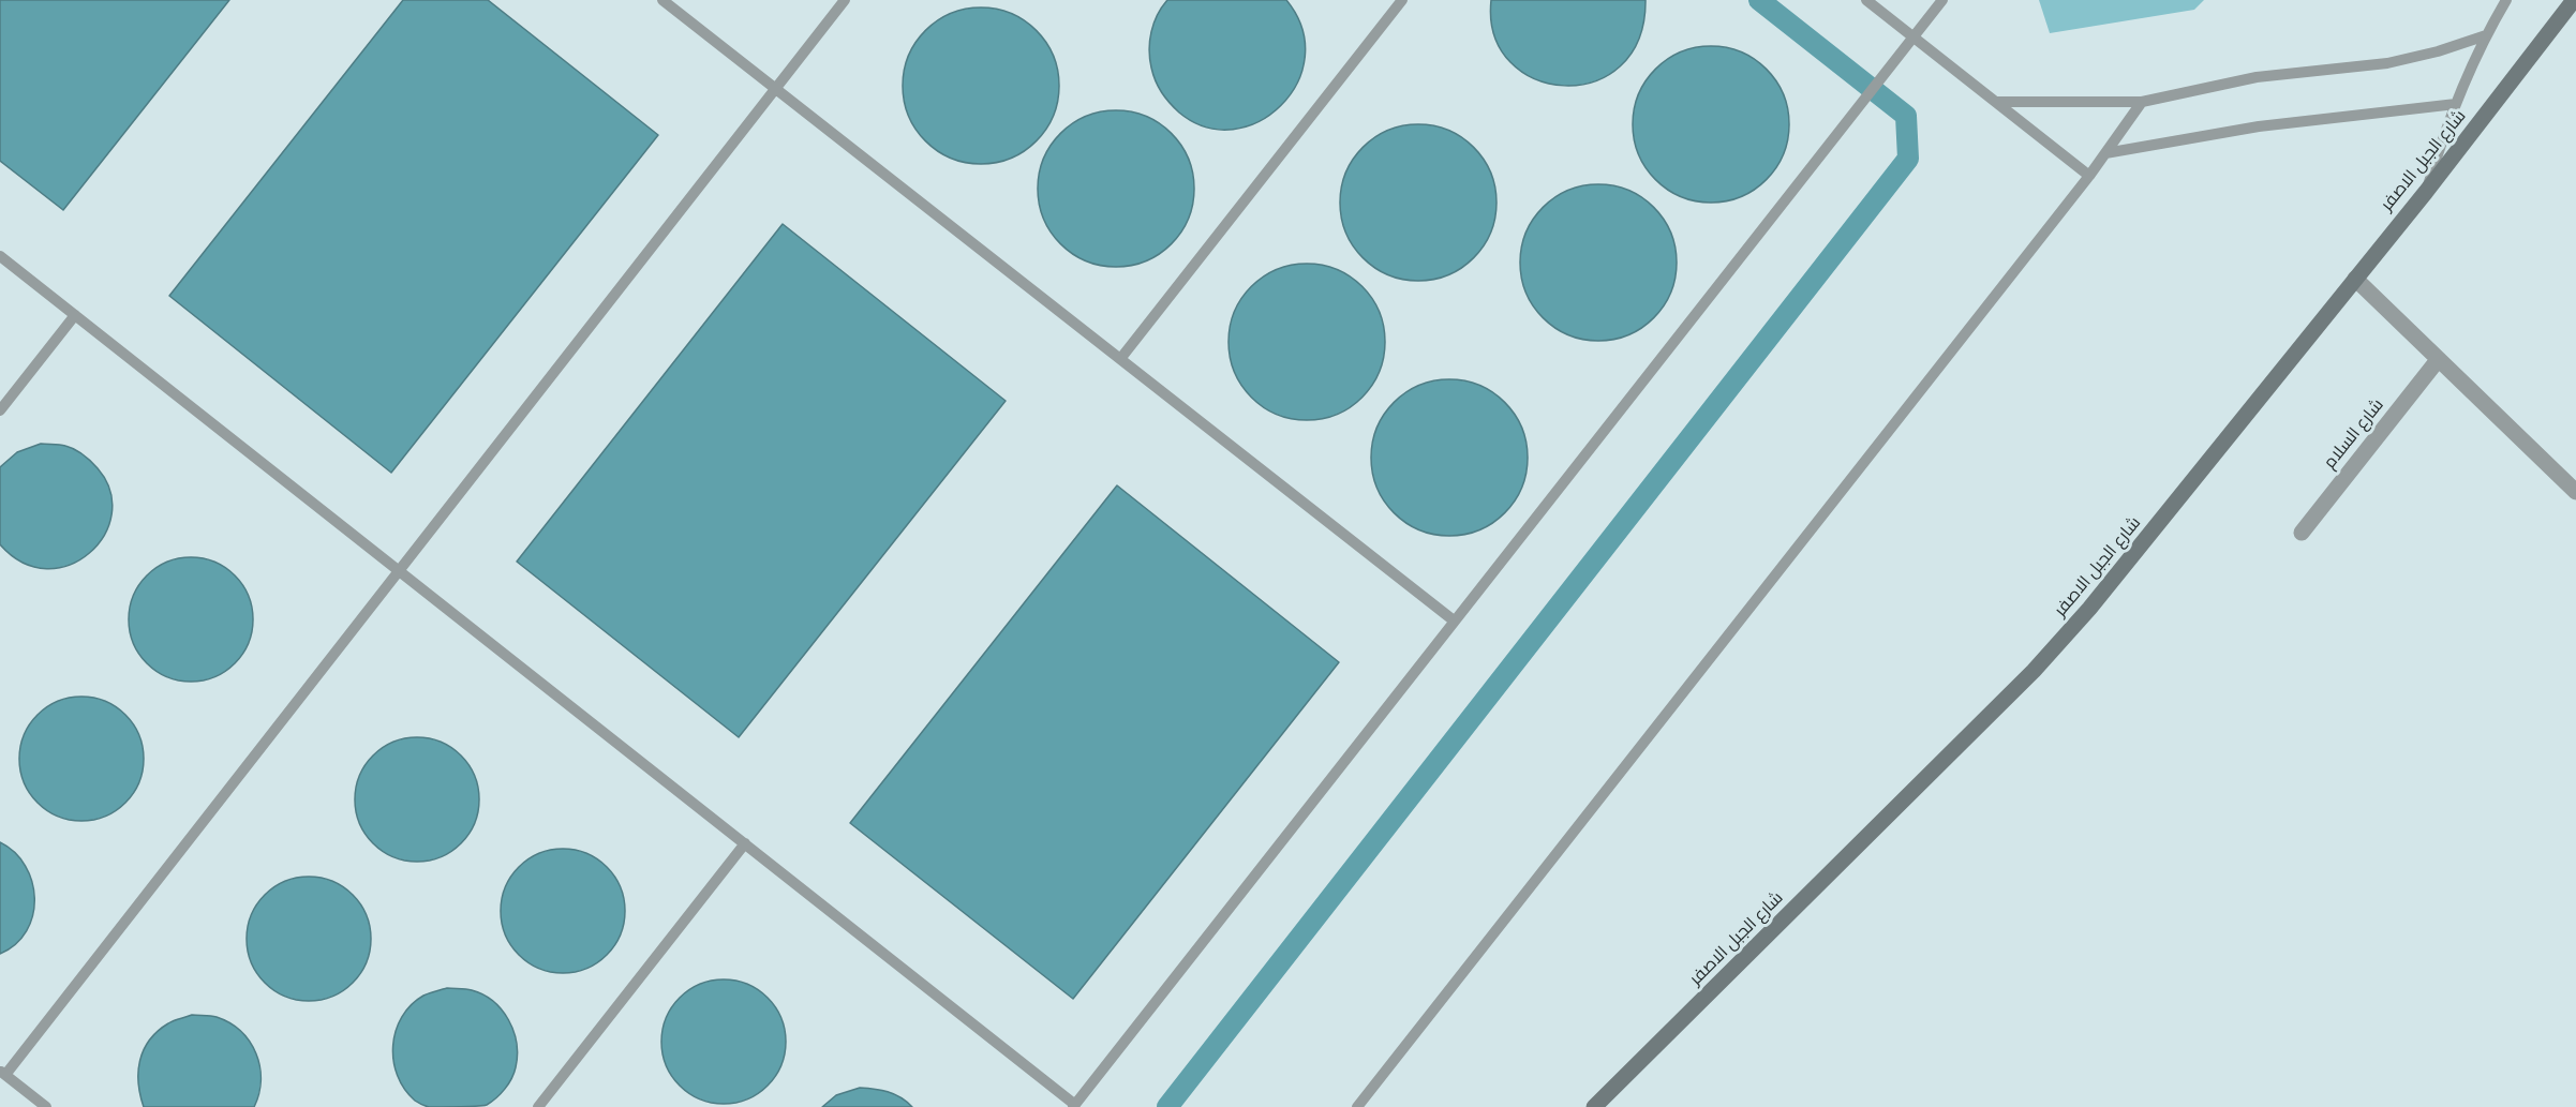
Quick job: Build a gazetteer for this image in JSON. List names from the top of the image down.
{
  "streets": {
    "street": ["شارع الجبل الاصفر", "شارع السلام"]
  }
}
